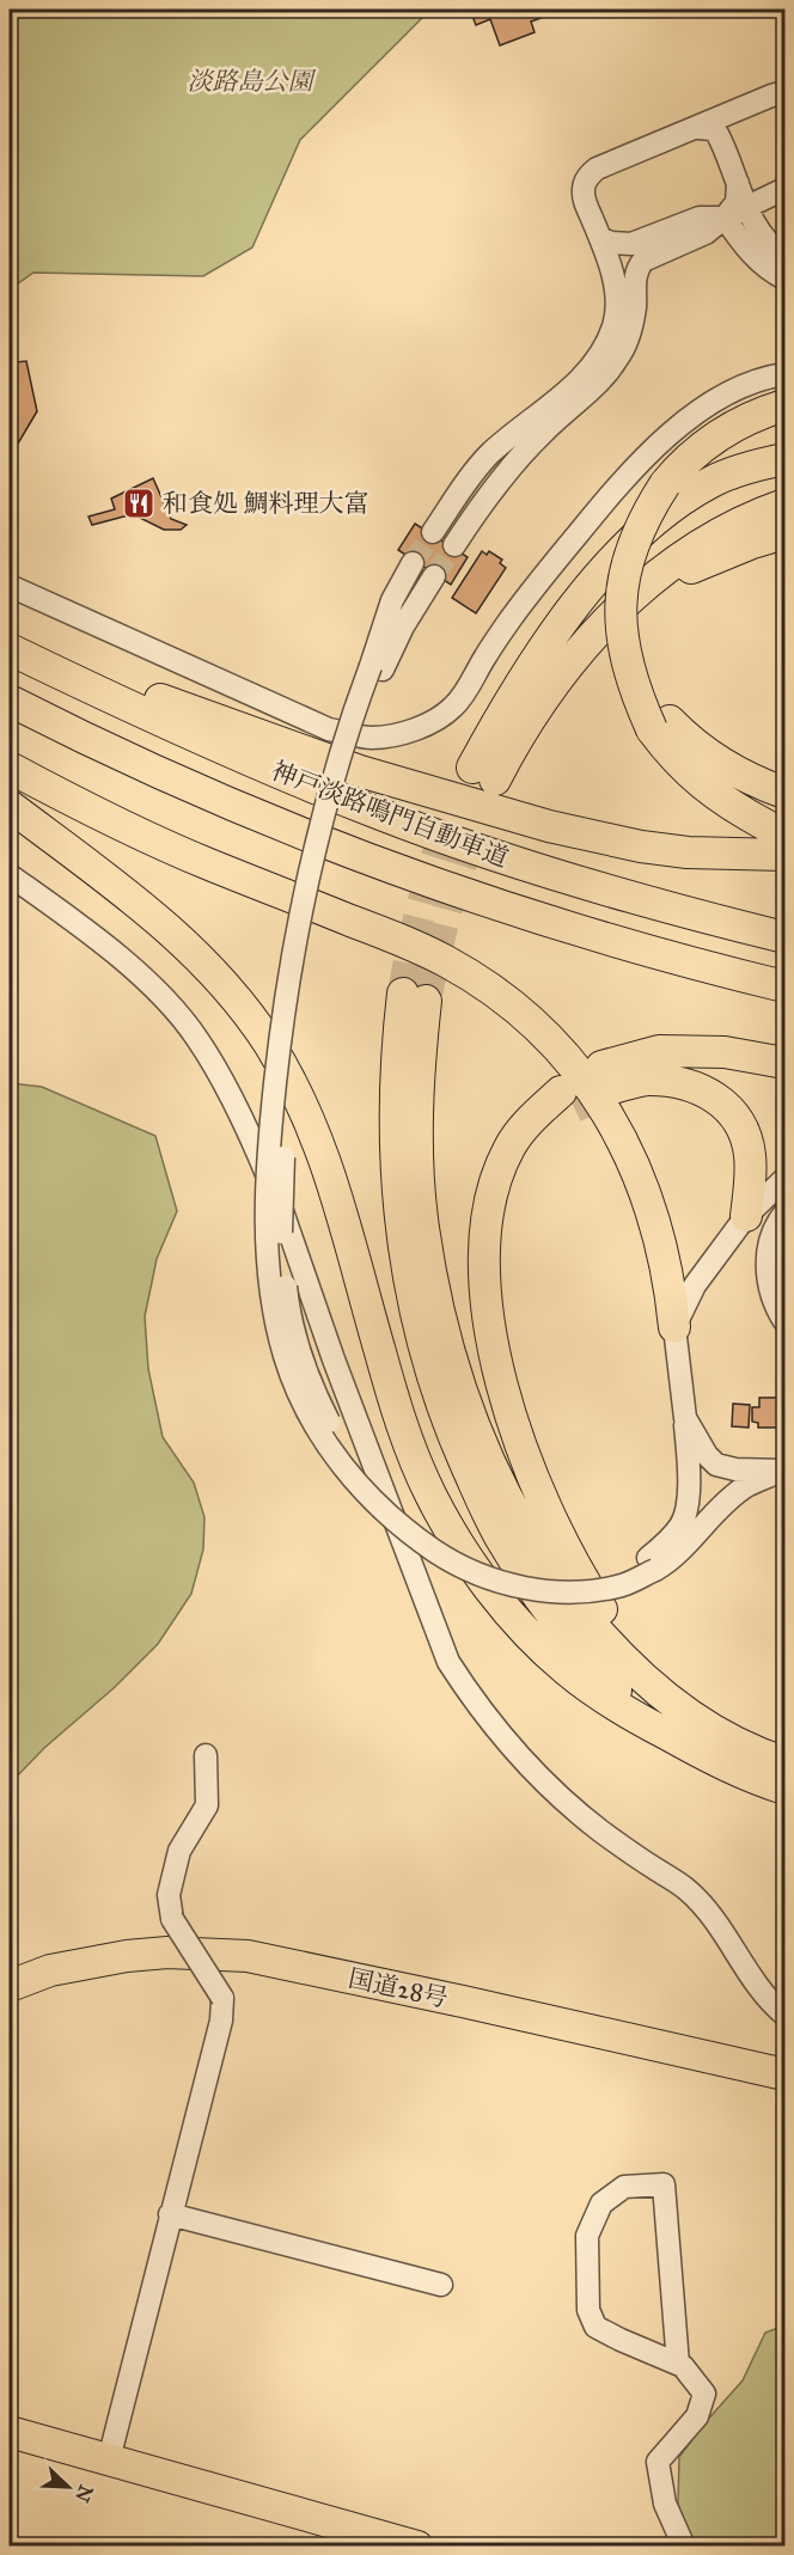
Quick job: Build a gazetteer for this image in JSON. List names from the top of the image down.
{
  "streets": {
    "highway": ["神戸淡路鳴門自動車道", "国道28号"]
  },
  "parks": ["淡路島公園"],
  "places": {
    "restaurant": ["和食処 鯛料理大富"]
  },
  "north": "bottom right"
}
